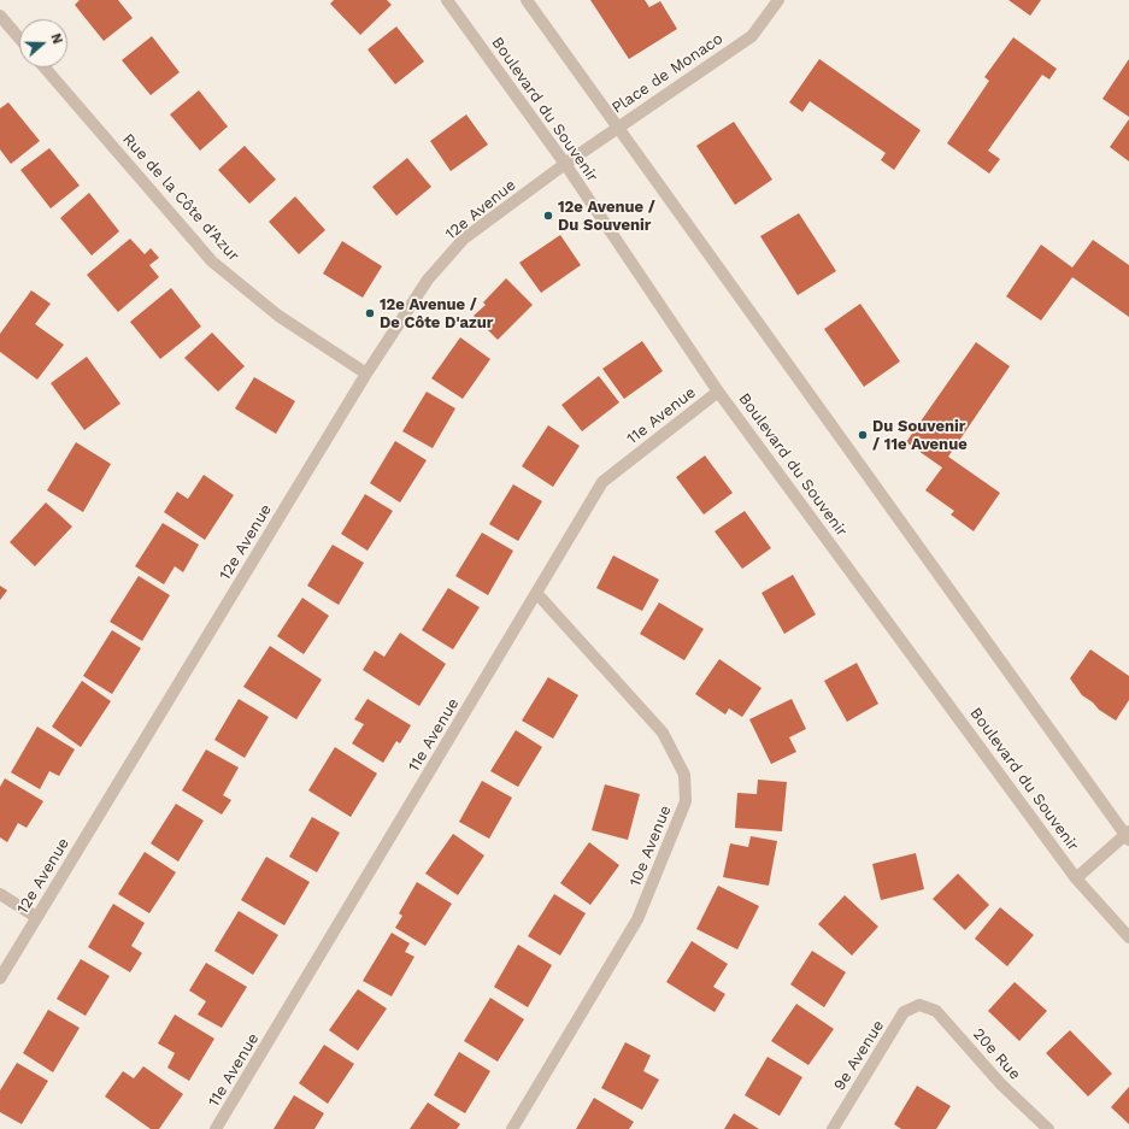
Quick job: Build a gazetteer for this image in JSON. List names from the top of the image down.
{
  "streets": {
    "street": [
      "Place de Monaco",
      "Boulevard du Souvenir",
      "Rue de la Côte d'Azur",
      "12e Avenue",
      "11e Avenue",
      "10e Avenue",
      "20e Rue",
      "9e Avenue"
    ]
  },
  "crossings": [
    ["Place de Monaco", "Boulevard du Souvenir"],
    ["Place de Monaco", "12e Avenue"],
    ["Boulevard du Souvenir", "12e Avenue"],
    ["Boulevard du Souvenir", "11e Avenue"],
    ["Rue de la Côte d'Azur", "12e Avenue"],
    ["11e Avenue", "10e Avenue"],
    ["20e Rue", "9e Avenue"]
  ],
  "places": ["12e Avenue / Du Souvenir", "12e Avenue / De Côte D'azur", "Du Souvenir / 11e Avenue"],
  "north": "right"
}
